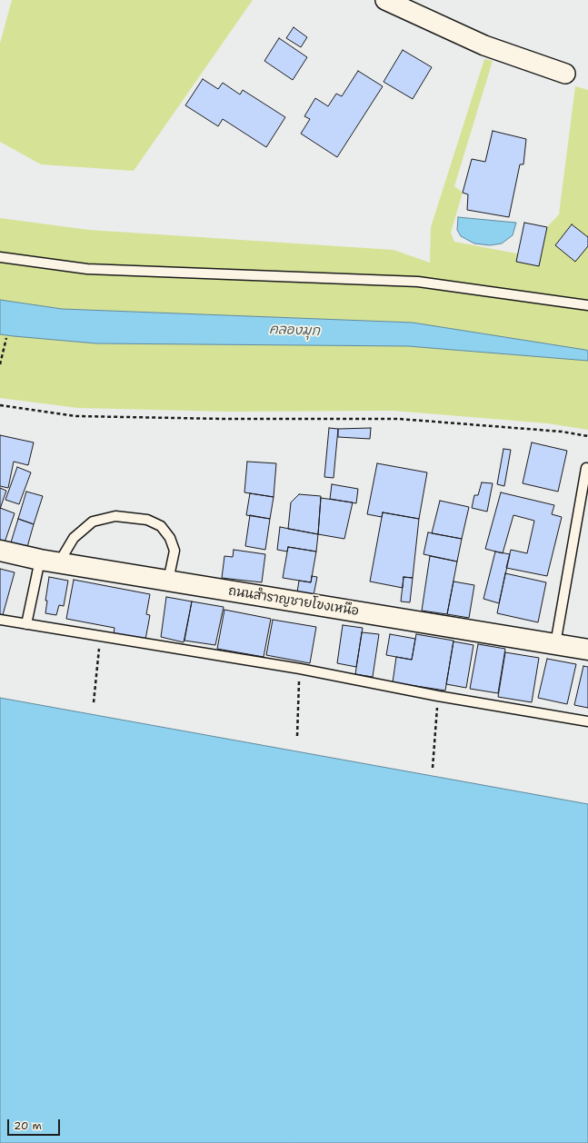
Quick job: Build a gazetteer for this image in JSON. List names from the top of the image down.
{
  "streets": {
    "street": ["ถนนสำราญชายโขงเหนือ"]
  },
  "water": ["คลองมุก"],
  "scale_bar": "20 m"
}
